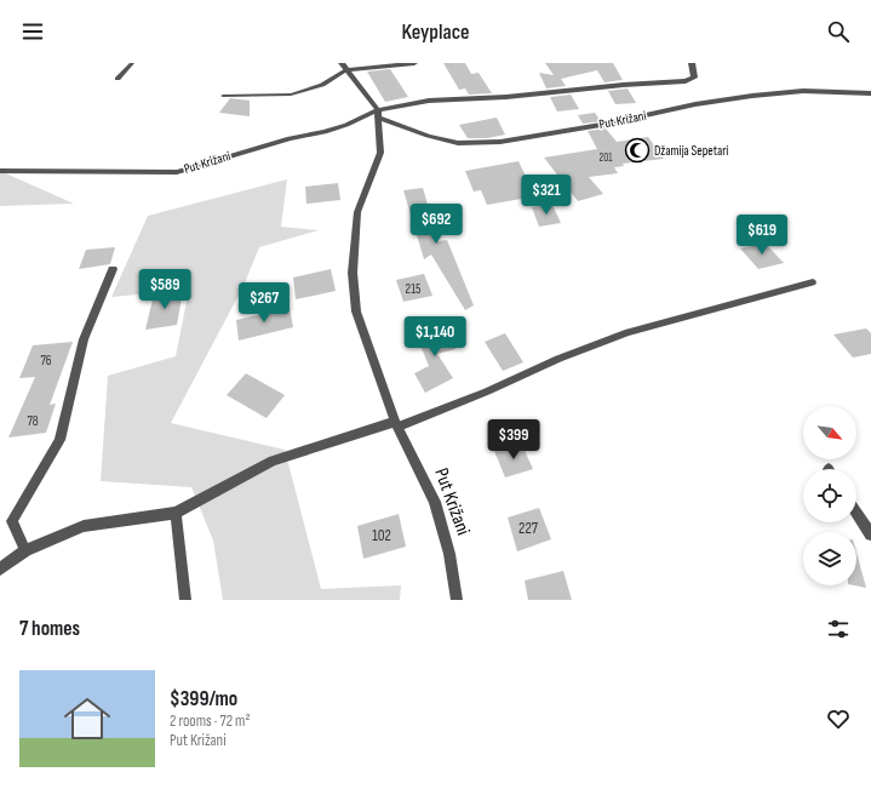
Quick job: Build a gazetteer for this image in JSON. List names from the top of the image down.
{
  "streets": {
    "street": ["Put Križani"]
  },
  "places": {
    "mosque": ["Džamija Sepetari"]
  },
  "house_numbers": [
    "201",
    "215",
    "76",
    "78",
    "227",
    "102"
  ],
  "north": "bottom right",
  "page": {
    "header": "Keyplace",
    "price": [
      "$321",
      "$692",
      "$619",
      "$589",
      "$267",
      "$1,140",
      "$399"
    ],
    "heading": "7 homes",
    "list": [
      {
        "name": "$399/mo",
        "note": "2 rooms · 72 m² · Put Križani"
      }
    ]
  }
}
